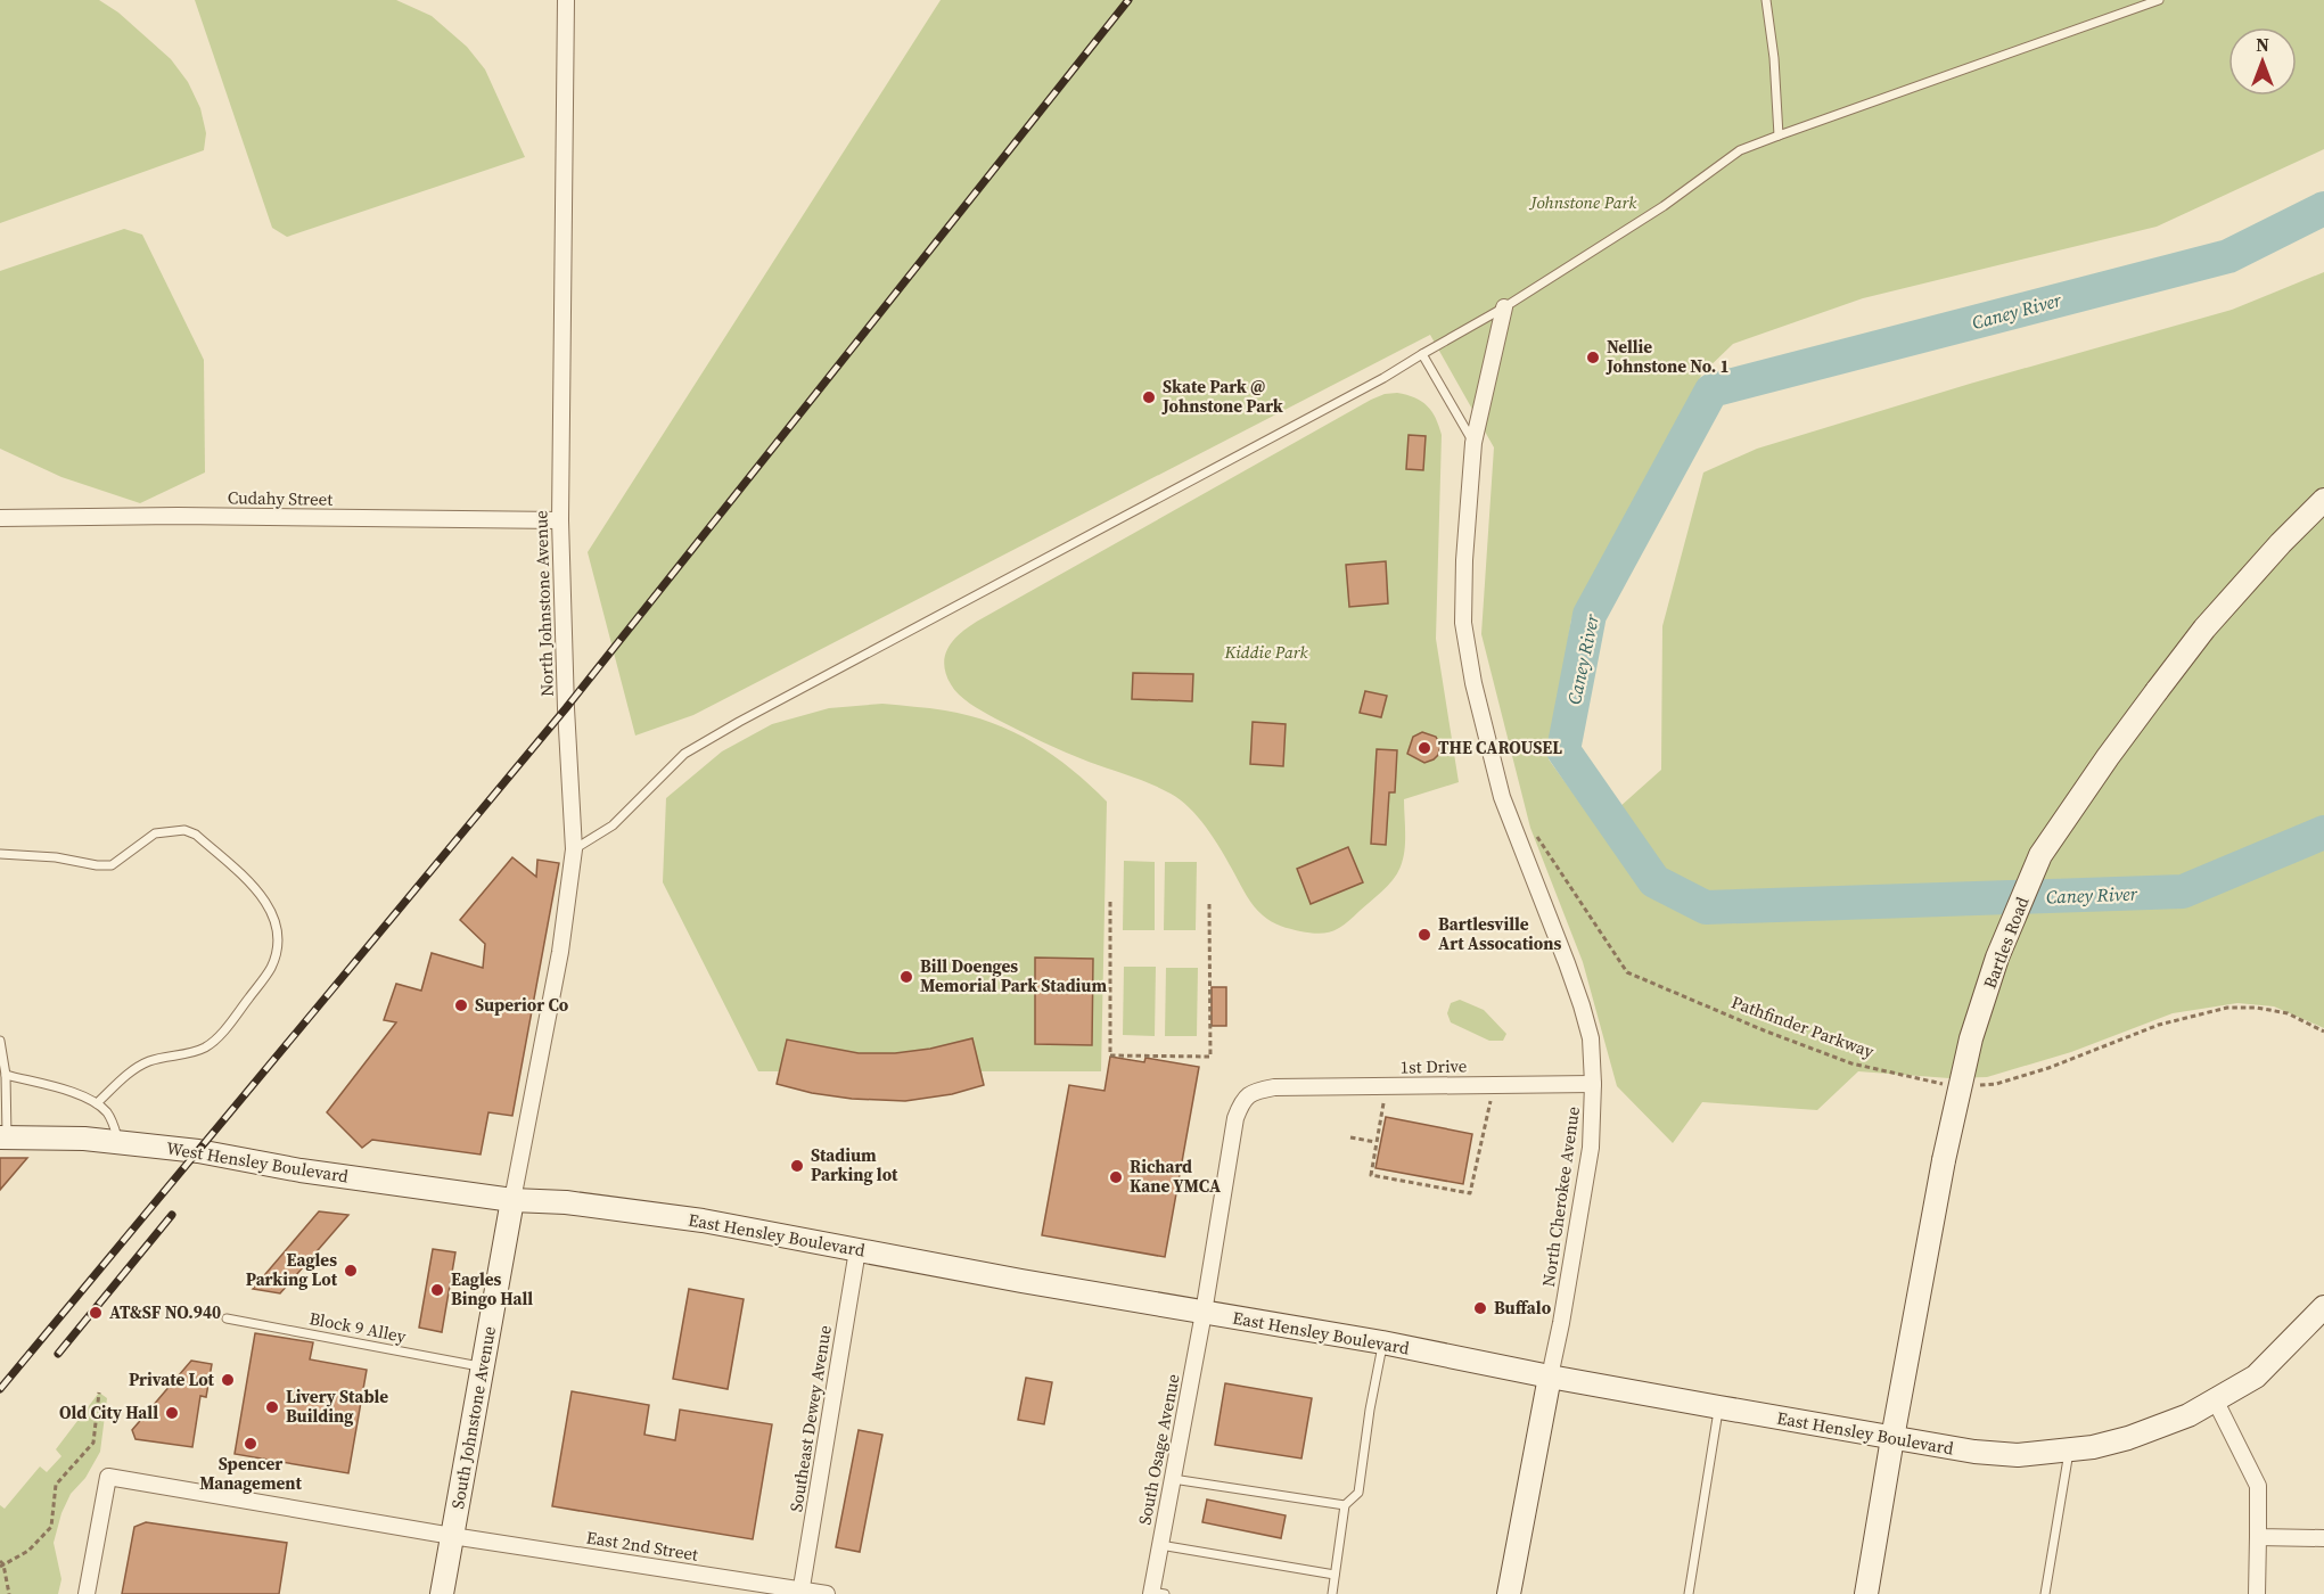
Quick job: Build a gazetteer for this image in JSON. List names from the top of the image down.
{
  "streets": {
    "main road": [
      "Bartles Road",
      "West Hensley Boulevard",
      "East Hensley Boulevard",
      "South Johnstone Avenue"
    ],
    "street": [
      "Cudahy Street",
      "North Johnstone Avenue",
      "1st Drive",
      "North Cherokee Avenue",
      "Southeast Dewey Avenue",
      "South Osage Avenue",
      "East 2nd Street"
    ],
    "lane": ["Block 9 Alley"],
    "path": ["Pathfinder Parkway"]
  },
  "crossings": [
    ["Cudahy Street", "North Johnstone Avenue"],
    ["North Johnstone Avenue", "West Hensley Boulevard"],
    ["North Johnstone Avenue", "East Hensley Boulevard"],
    ["North Johnstone Avenue", "South Johnstone Avenue"],
    ["Bartles Road", "East Hensley Boulevard"],
    ["Pathfinder Parkway", "North Cherokee Avenue"],
    ["1st Drive", "North Cherokee Avenue"],
    ["1st Drive", "South Osage Avenue"],
    ["West Hensley Boulevard", "East Hensley Boulevard"],
    ["West Hensley Boulevard", "South Johnstone Avenue"],
    ["North Cherokee Avenue", "East Hensley Boulevard"],
    ["East Hensley Boulevard", "South Johnstone Avenue"],
    ["East Hensley Boulevard", "Southeast Dewey Avenue"],
    ["East Hensley Boulevard", "South Osage Avenue"],
    ["Block 9 Alley", "South Johnstone Avenue"],
    ["South Johnstone Avenue", "East 2nd Street"],
    ["Southeast Dewey Avenue", "East 2nd Street"]
  ],
  "water": ["Caney River"],
  "parks": ["Johnstone Park", "Kiddie Park"],
  "places": [
    "Nellie Johnstone No. 1",
    "Skate Park @ Johnstone Park",
    "THE CAROUSEL",
    "Bartlesville Art Assocations",
    "Bill Doenges Memorial Park Stadium",
    "Superior Co",
    "Stadium Parking lot",
    "Richard Kane YMCA",
    "Eagles Parking Lot",
    "Eagles Bingo Hall",
    "Buffalo",
    "AT&SF NO.940",
    "Private Lot",
    "Livery Stable Building",
    "Old City Hall",
    "Spencer Management"
  ],
  "north": "top"
}
